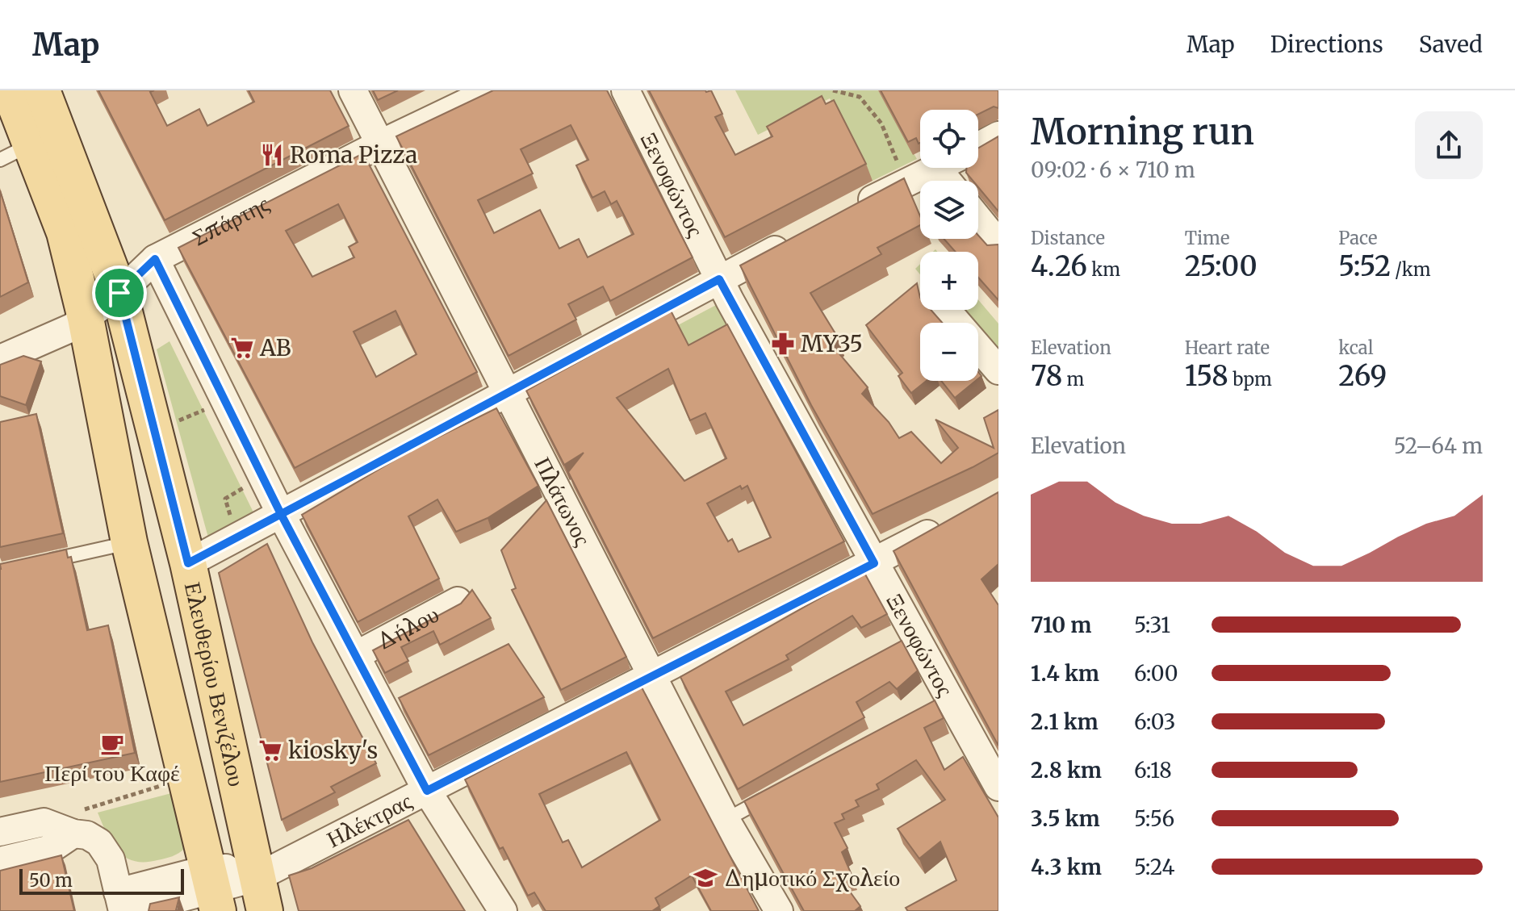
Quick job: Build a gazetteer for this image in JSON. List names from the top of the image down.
{
  "streets": {
    "main road": ["Ελευθερίου Βενιζέλου"],
    "street": [
      "Ξενοφώντος",
      "Σπάρτης",
      "Πλάτωνος",
      "Δήλου",
      "Ηλέκτρας"
    ]
  },
  "crossings": [
    ["Ξενοφώντος", "Ηλέκτρας"],
    ["Σπάρτης", "Πλάτωνος"],
    ["Σπάρτης", "Ελευθερίου Βενιζέλου"],
    ["Πλάτωνος", "Ηλέκτρας"],
    ["Ελευθερίου Βενιζέλου", "Ηλέκτρας"]
  ],
  "places": {
    "restaurant": ["Roma Pizza"],
    "pharmacy": ["MY35"],
    "supermarket": ["AB", "kiosky's"],
    "cafe": ["Περί του Καφέ"],
    "school or university": ["Δημοτικό Σχολείο"]
  },
  "scale_bar": "50 m",
  "page": {
    "header": "Map",
    "nav": ["Map", "Directions", "Saved"],
    "heading": ["Morning run", "09:02 · 6 × 710 m"],
    "map_buttons": ["+", "−"],
    "stats": [
      ["Distance", "4.26 km"],
      ["Time", "25:00"],
      ["Pace", "5:52 /km"],
      ["Elevation", "78 m"],
      ["Heart rate", "158 bpm"],
      ["kcal", "269"]
    ],
    "chart": ["Elevation", "52–64 m"],
    "list": [
      {
        "name": "710 m",
        "note": "5:31"
      },
      {
        "name": "1.4 km",
        "note": "6:00"
      },
      {
        "name": "2.1 km",
        "note": "6:03"
      },
      {
        "name": "2.8 km",
        "note": "6:18"
      },
      {
        "name": "3.5 km",
        "note": "5:56"
      },
      {
        "name": "4.3 km",
        "note": "5:24"
      }
    ],
    "scale": "50 m"
  }
}
